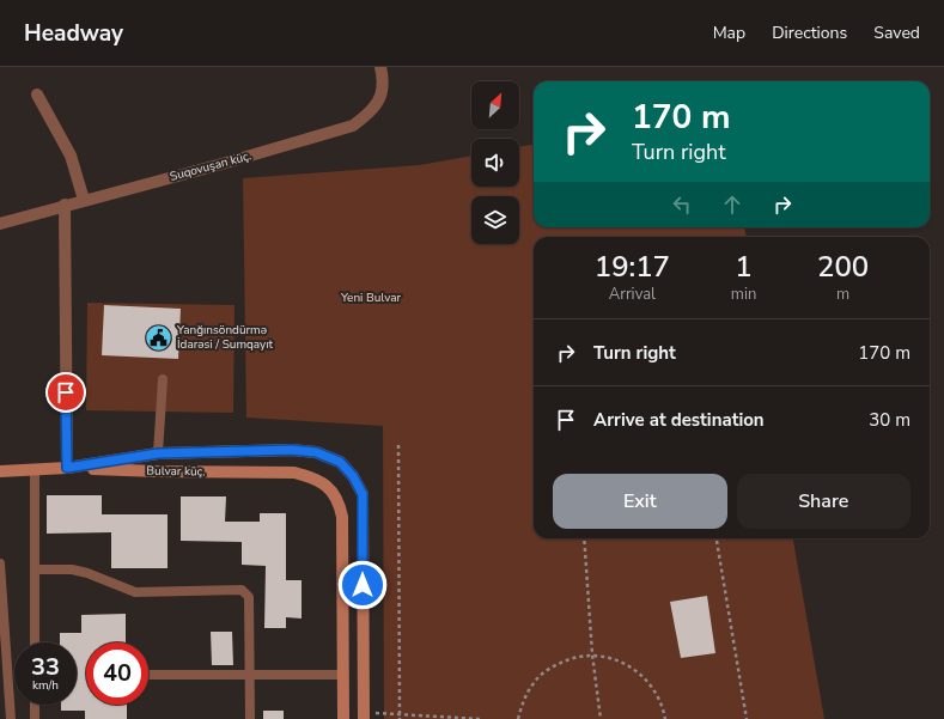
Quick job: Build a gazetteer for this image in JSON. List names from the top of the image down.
{
  "streets": {
    "street": ["Suqovuşan küç.", "Bulvar küç."]
  },
  "parks": ["Yeni Bulvar"],
  "places": {
    "public building": ["Yanğınsöndürmә İdarəsi / Sumqayıt"]
  },
  "north": "top right",
  "page": {
    "header": "Headway",
    "nav": ["Map", "Directions", "Saved"],
    "turn": ["170 m", "Turn right"],
    "eta": [
      "19:17",
      "Arrival",
      "1",
      "min",
      "200",
      "m"
    ],
    "list": [
      {
        "name": "Turn right",
        "value": "170 m"
      },
      {
        "name": "Arrive at destination",
        "value": "30 m"
      }
    ],
    "buttons": ["Exit", "Share"],
    "speed": "33 km/h",
    "limit": "40"
  }
}
